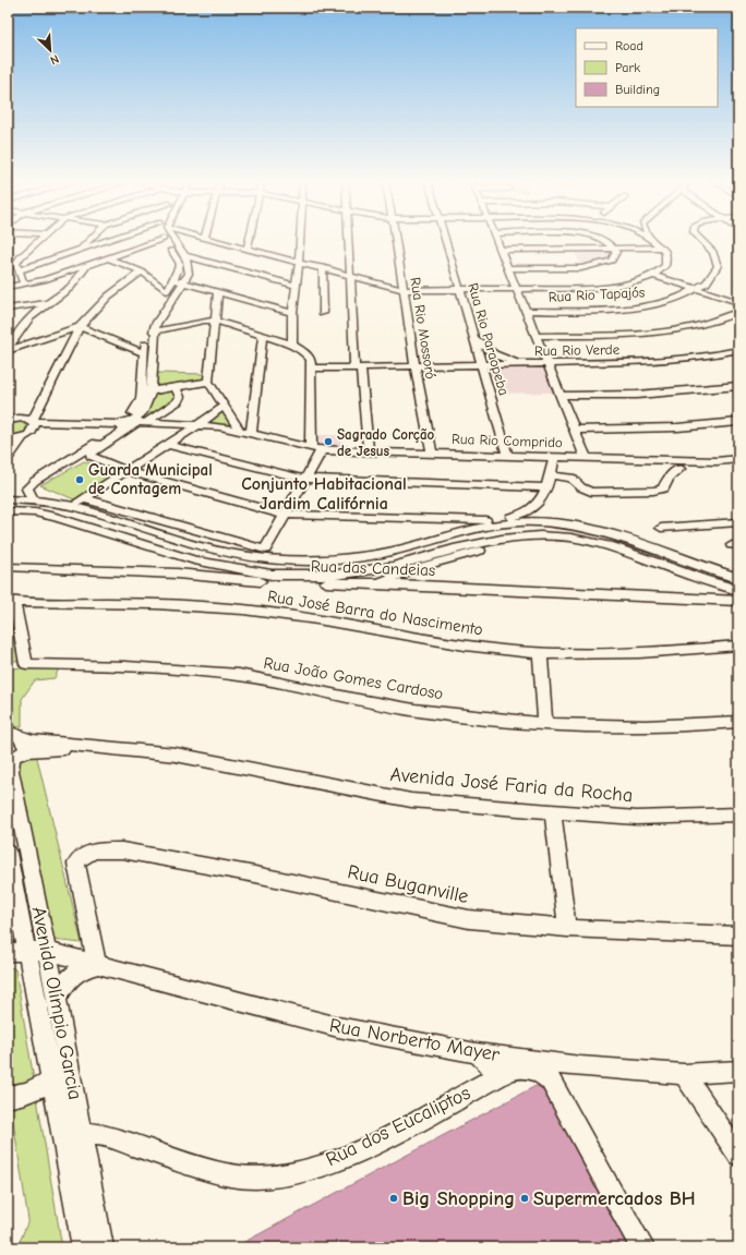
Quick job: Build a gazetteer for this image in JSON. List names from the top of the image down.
{
  "streets": {
    "street": [
      "Rua Rio Tapajós",
      "Rua Rio Mossoró",
      "Rua Rio Paraopeba",
      "Rua Rio Verde",
      "Rua Rio Comprido",
      "Rua das Candeias",
      "Rua José Barra do Nascimento",
      "Rua João Gomes Cardoso",
      "Avenida José Faria da Rocha",
      "Rua Buganville",
      "Avenida Olímpio Garcia",
      "Rua Norberto Mayer",
      "Rua dos Eucaliptos"
    ]
  },
  "crossings": [
    ["Rua Rio Mossoró", "Rua Rio Verde"],
    ["Rua Rio Mossoró", "Rua Rio Comprido"],
    ["Rua Rio Paraopeba", "Rua Rio Verde"],
    ["Rua Rio Paraopeba", "Rua Rio Comprido"],
    ["Rua José Barra do Nascimento", "Rua João Gomes Cardoso"],
    ["Avenida José Faria da Rocha", "Avenida Olímpio Garcia"],
    ["Rua Buganville", "Rua Norberto Mayer"],
    ["Avenida Olímpio Garcia", "Rua Norberto Mayer"],
    ["Avenida Olímpio Garcia", "Rua dos Eucaliptos"],
    ["Rua Norberto Mayer", "Rua dos Eucaliptos"]
  ],
  "districts": ["Conjunto Habitacional Jardim Califórnia"],
  "places": [
    "Sagrado Corção de Jesus",
    "Guarda Municipal de Contagem",
    "Big Shopping",
    "Supermercados BH"
  ],
  "legend": ["Road", "Park", "Building"],
  "north": "bottom right"
}
